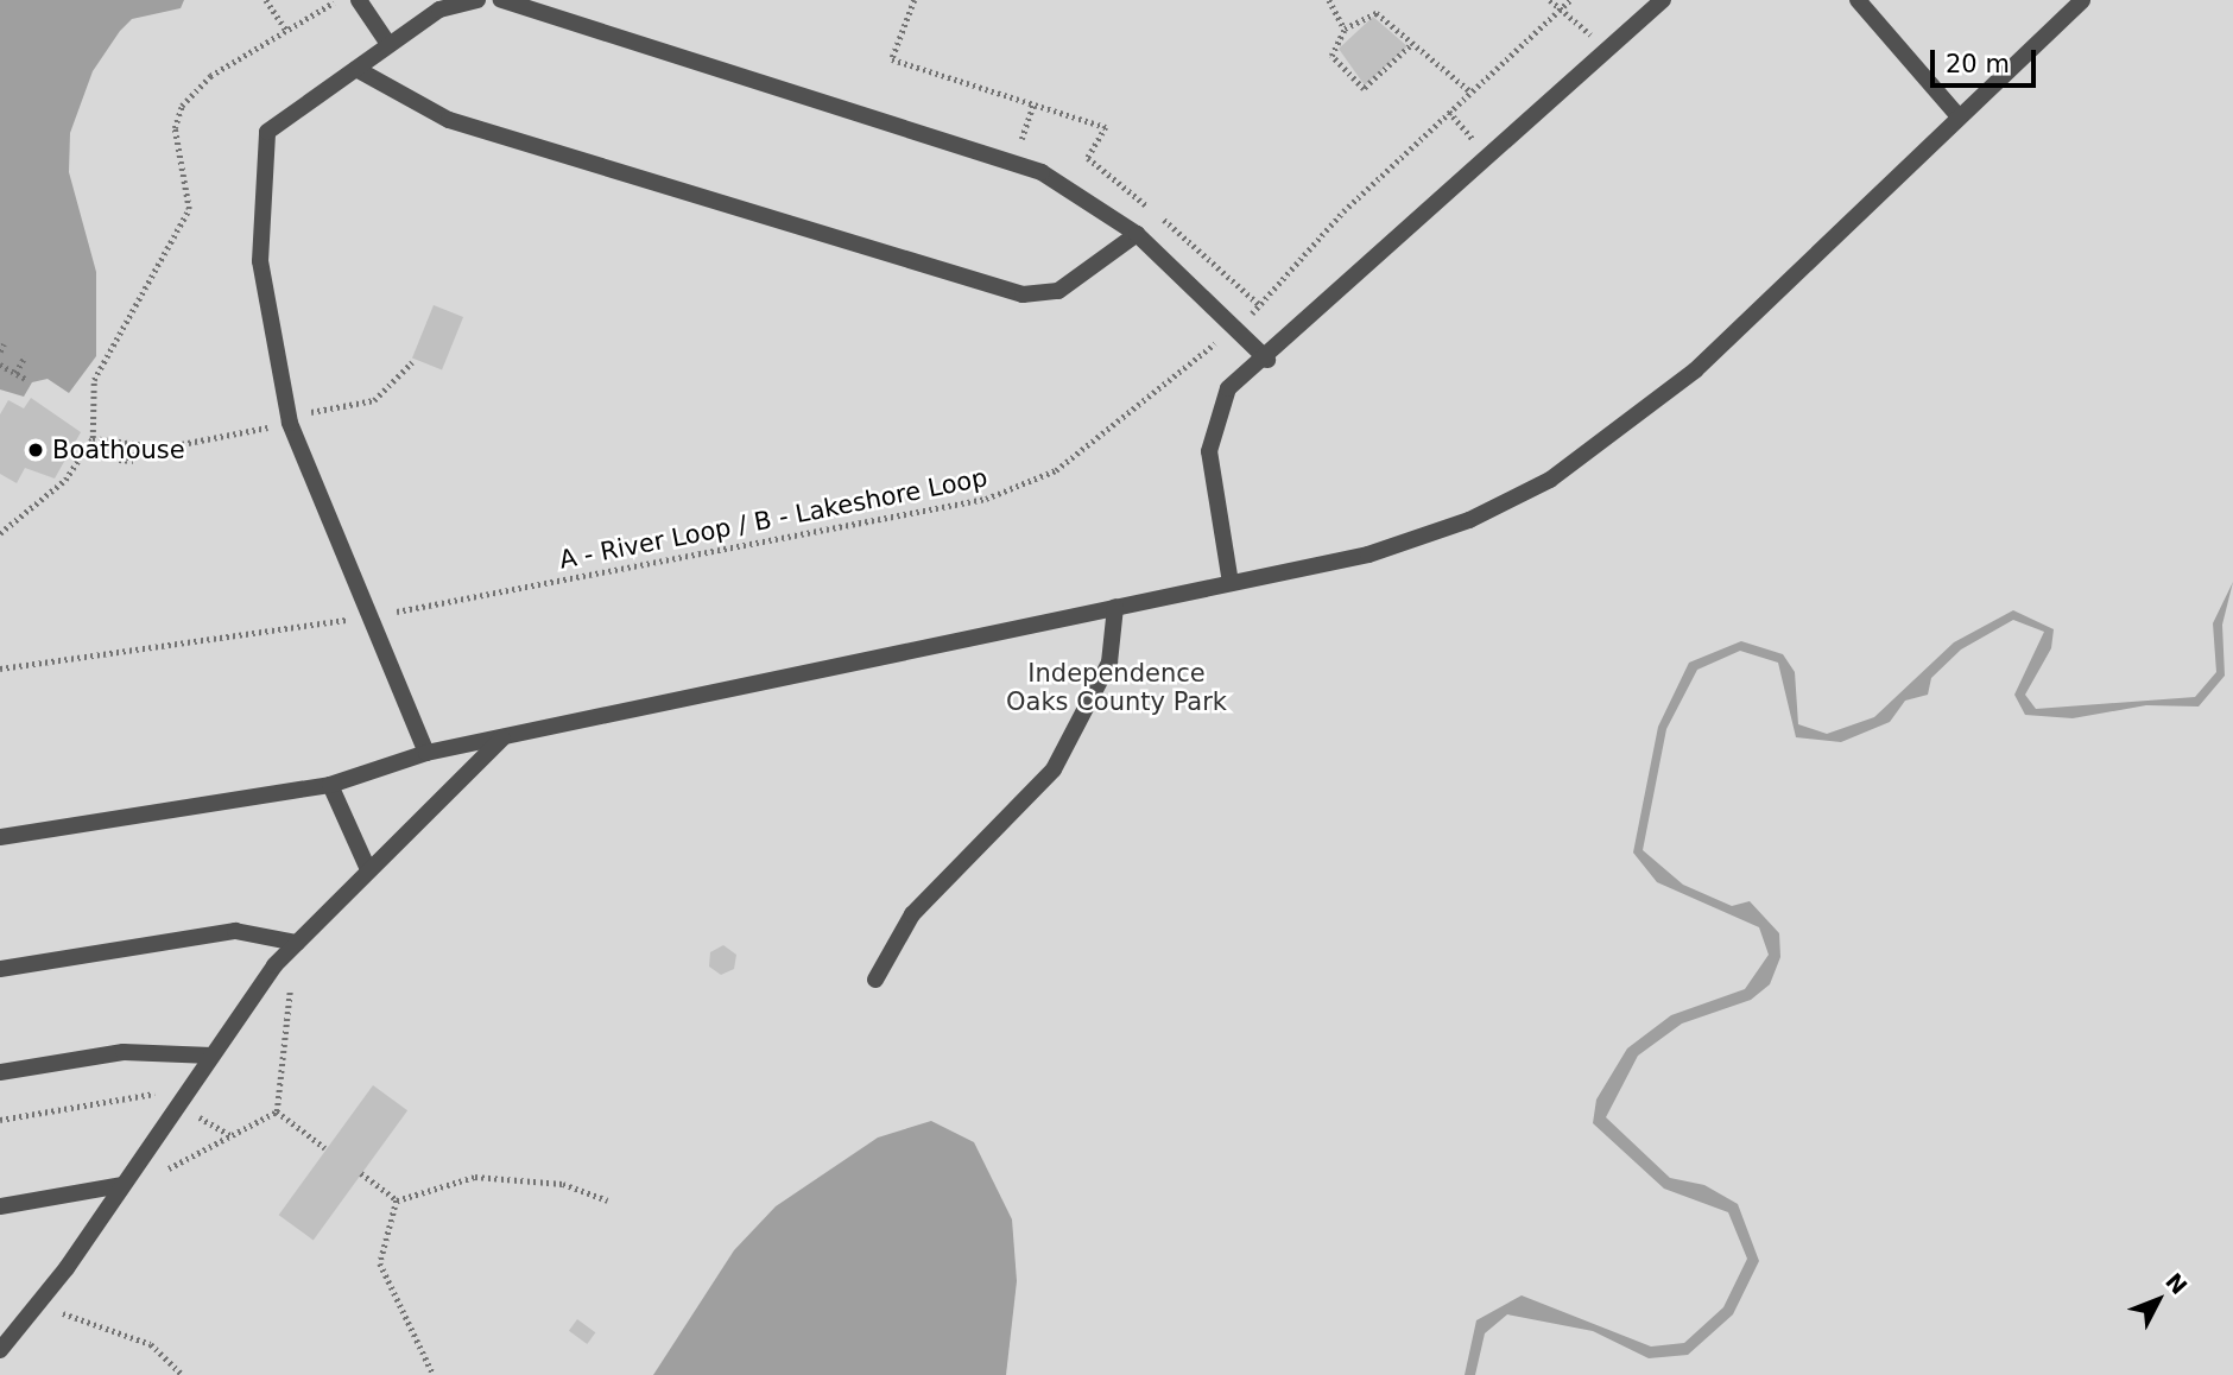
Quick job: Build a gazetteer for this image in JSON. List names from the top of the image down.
{
  "streets": {
    "path": ["A - River Loop / B - Lakeshore Loop"]
  },
  "parks": ["Independence Oaks County Park"],
  "places": ["Boathouse"],
  "scale_bar": "20 m",
  "north": "top right"
}
